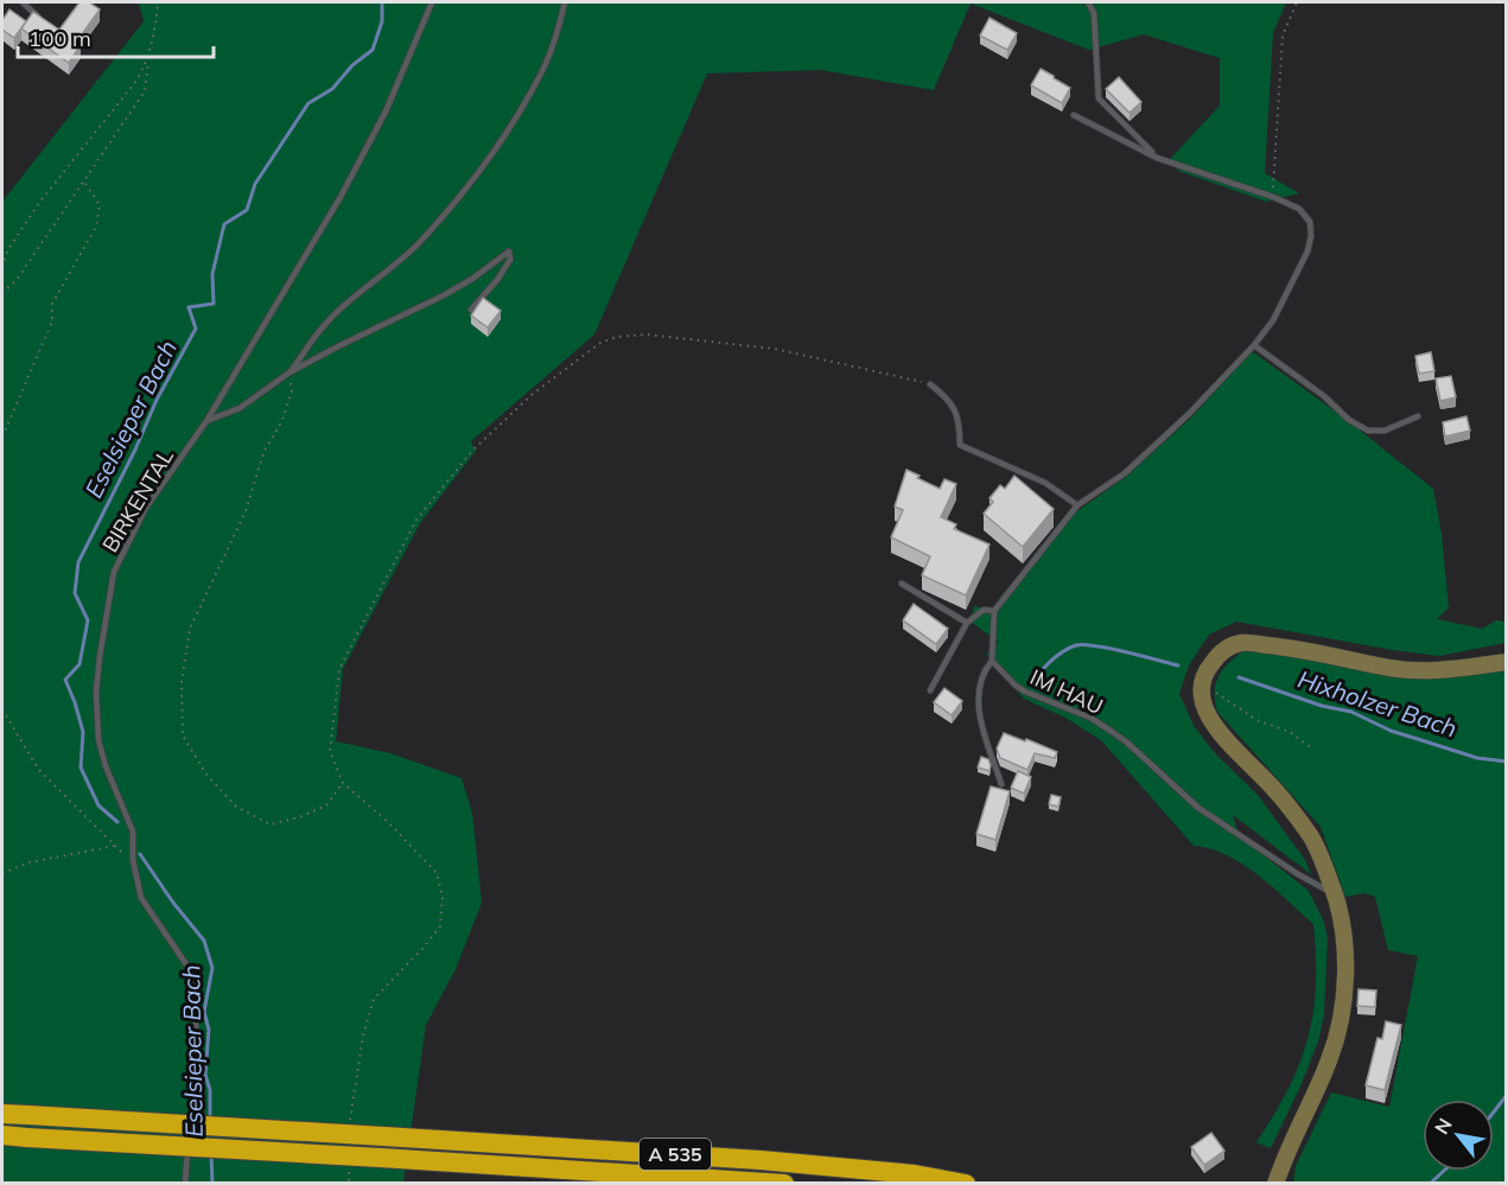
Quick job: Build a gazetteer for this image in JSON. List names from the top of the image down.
{
  "streets": {
    "highway": ["A 535"],
    "lane": ["BIRKENTAL", "IM HAU"]
  },
  "water": ["Eselsieper Bach", "Hixholzer Bach"],
  "scale_bar": "100 m",
  "north": "top left"
}
